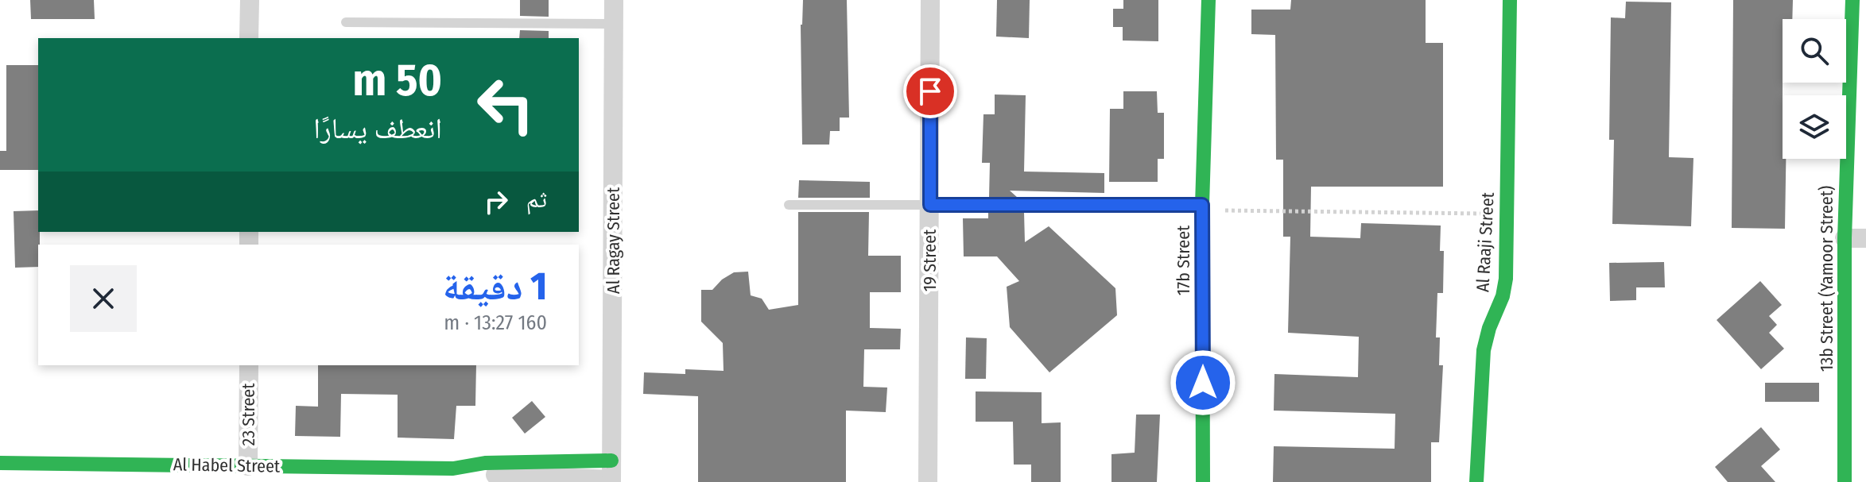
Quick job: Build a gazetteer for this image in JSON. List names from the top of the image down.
{
  "streets": {
    "street": [
      "Al Ragay Street",
      "Al Raaji Street",
      "19 Street",
      "17b Street",
      "13b Street (Yamoor Street)",
      "23 Street",
      "Al Habel Street"
    ]
  },
  "crossings": [
    ["Al Ragay Street", "Al Habel Street"],
    ["23 Street", "Al Habel Street"]
  ],
  "page": {
    "turn": ["50 m", "انعطف يسارًا"],
    "then": "ثم",
    "heading": ["1 دقيقة", "160 m · 13:27"]
  }
}
